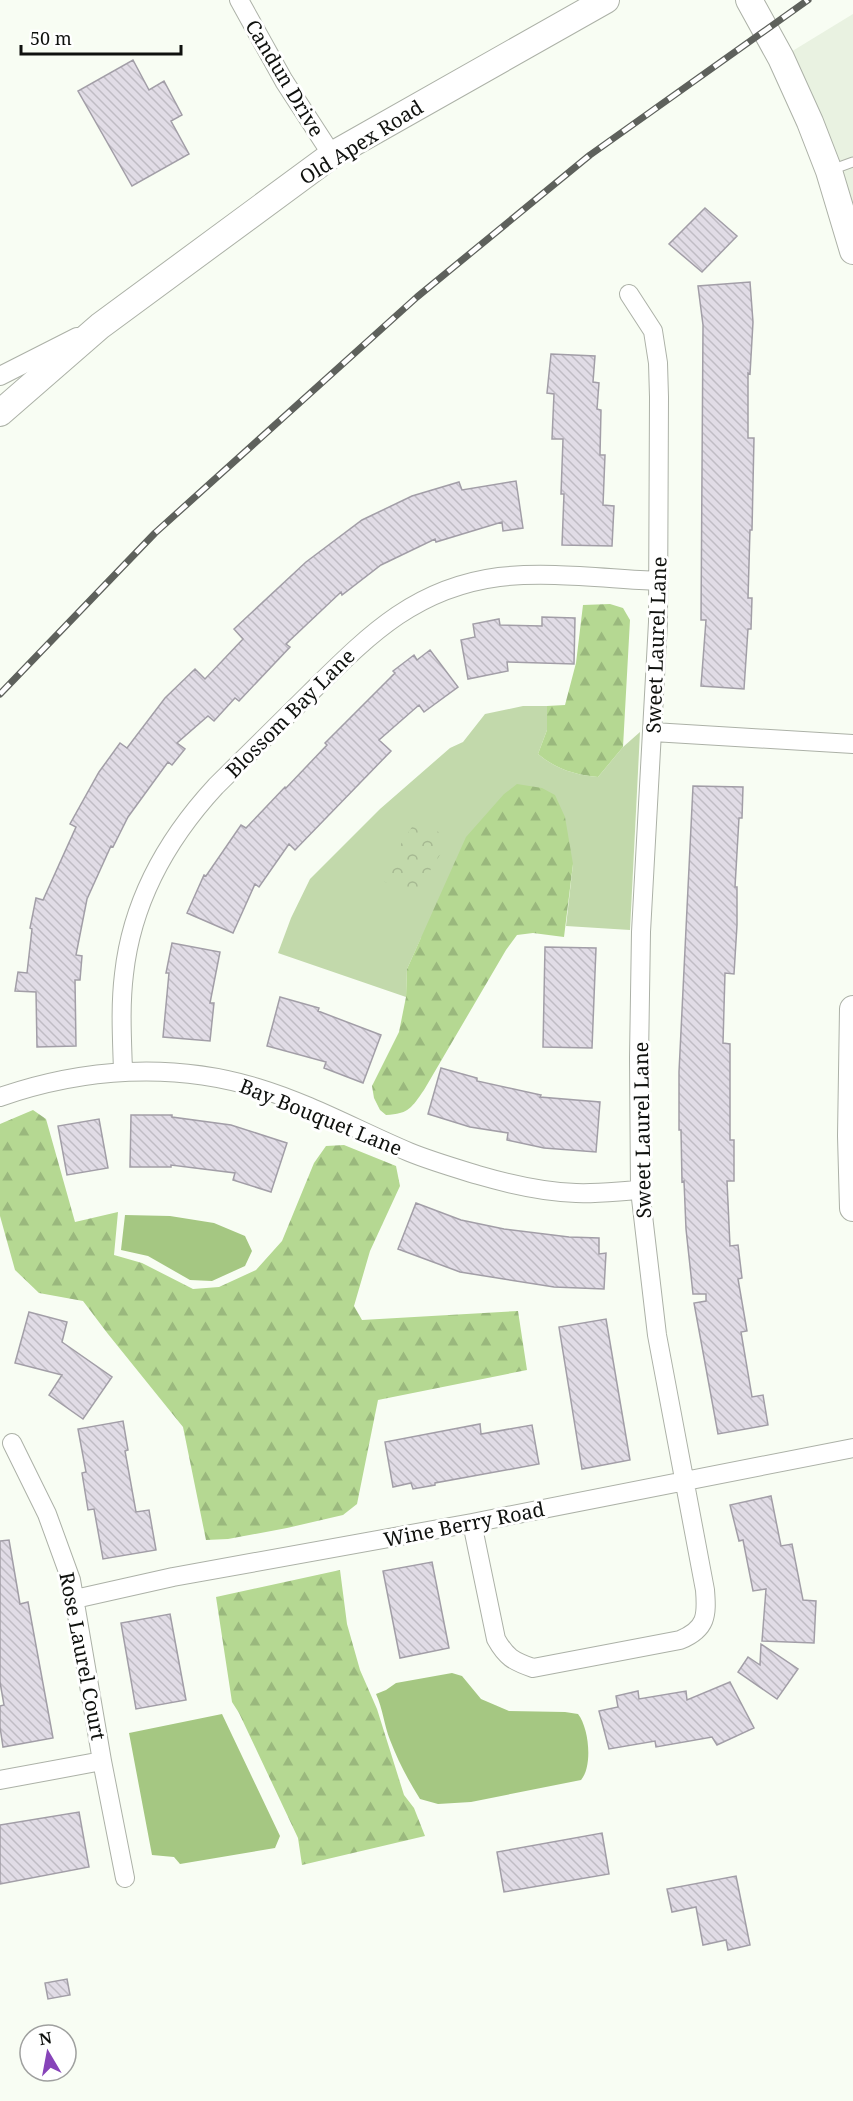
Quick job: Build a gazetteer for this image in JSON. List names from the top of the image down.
{
  "streets": {
    "main road": ["Old Apex Road"],
    "street": [
      "Candun Drive",
      "Sweet Laurel Lane",
      "Blossom Bay Lane",
      "Bay Bouquet Lane",
      "Wine Berry Road",
      "Rose Laurel Court"
    ]
  },
  "crossings": [
    ["Candun Drive", "Old Apex Road"],
    ["Sweet Laurel Lane", "Blossom Bay Lane"],
    ["Sweet Laurel Lane", "Bay Bouquet Lane"],
    ["Sweet Laurel Lane", "Wine Berry Road"],
    ["Blossom Bay Lane", "Bay Bouquet Lane"],
    ["Wine Berry Road", "Rose Laurel Court"]
  ],
  "scale_bar": "50 m",
  "north": "top"
}
